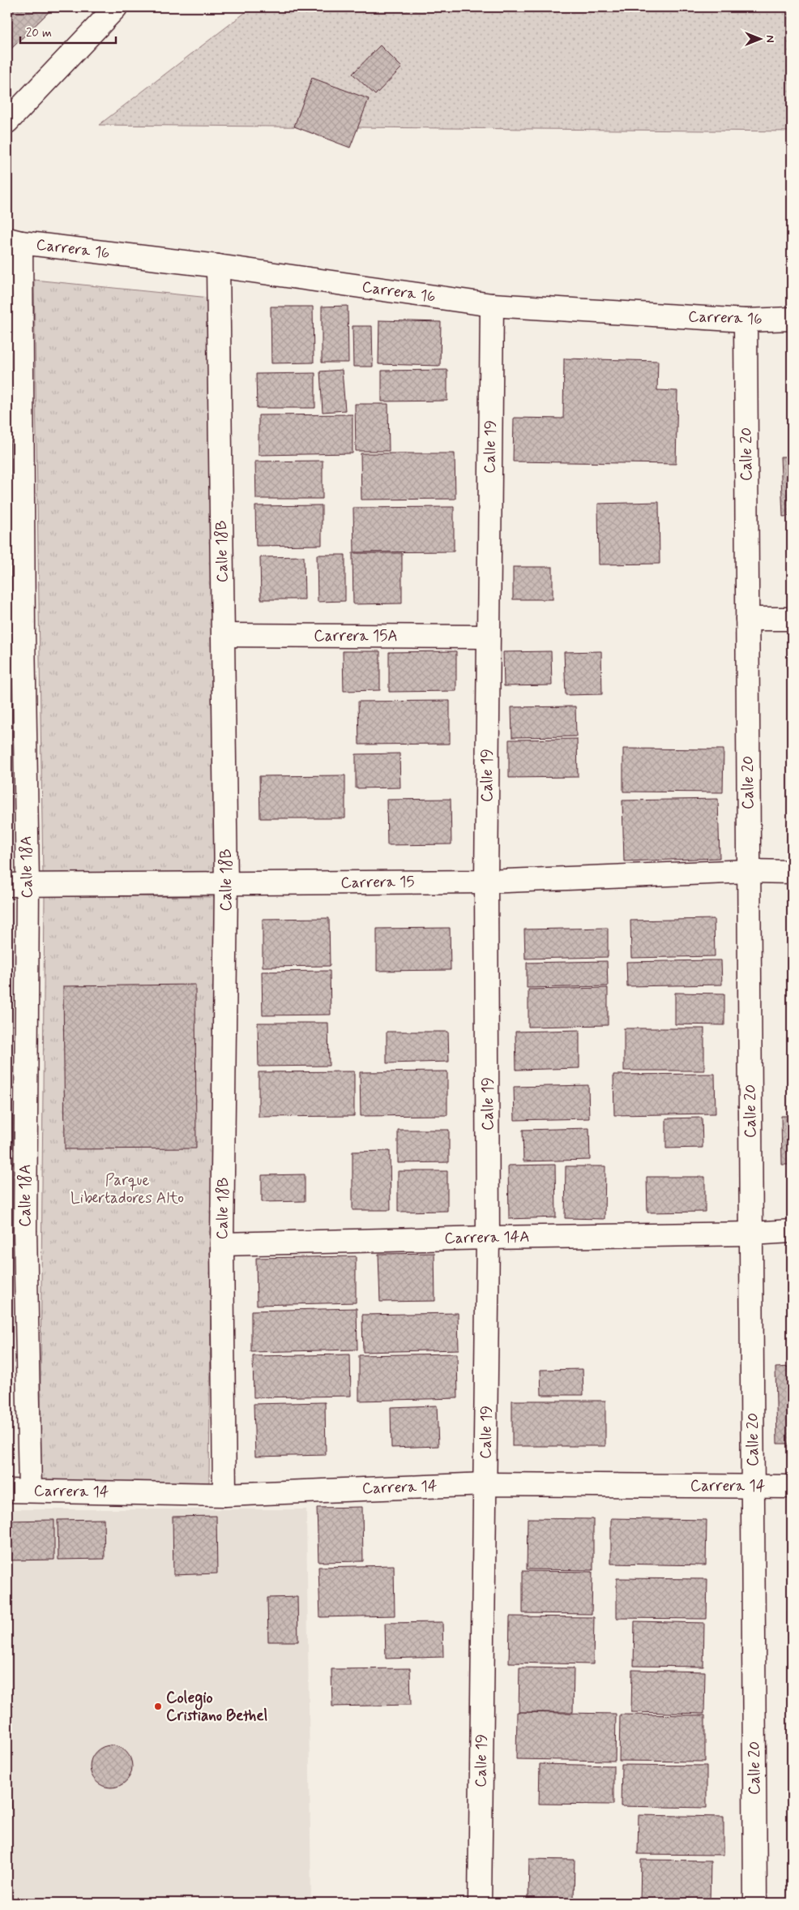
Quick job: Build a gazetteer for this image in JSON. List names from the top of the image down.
{
  "streets": {
    "street": [
      "Carrera 16",
      "Calle 19",
      "Calle 20",
      "Calle 18B",
      "Carrera 15A",
      "Calle 18A",
      "Carrera 15",
      "Carrera 14A",
      "Carrera 14"
    ]
  },
  "crossings": [
    ["Carrera 16", "Calle 19"],
    ["Carrera 16", "Calle 20"],
    ["Carrera 16", "Calle 18B"],
    ["Carrera 16", "Calle 18A"],
    ["Calle 19", "Carrera 15A"],
    ["Calle 19", "Carrera 15"],
    ["Calle 19", "Carrera 14A"],
    ["Calle 19", "Carrera 14"],
    ["Calle 20", "Carrera 15"],
    ["Calle 20", "Carrera 14A"],
    ["Calle 20", "Carrera 14"],
    ["Calle 18B", "Carrera 15A"],
    ["Calle 18B", "Carrera 15"],
    ["Calle 18B", "Carrera 14A"],
    ["Calle 18B", "Carrera 14"],
    ["Calle 18A", "Carrera 15"],
    ["Calle 18A", "Carrera 14"]
  ],
  "parks": ["Parque Libertadores Alto"],
  "places": ["Colegio Cristiano Bethel"],
  "scale_bar": "20 m",
  "north": "right"
}
